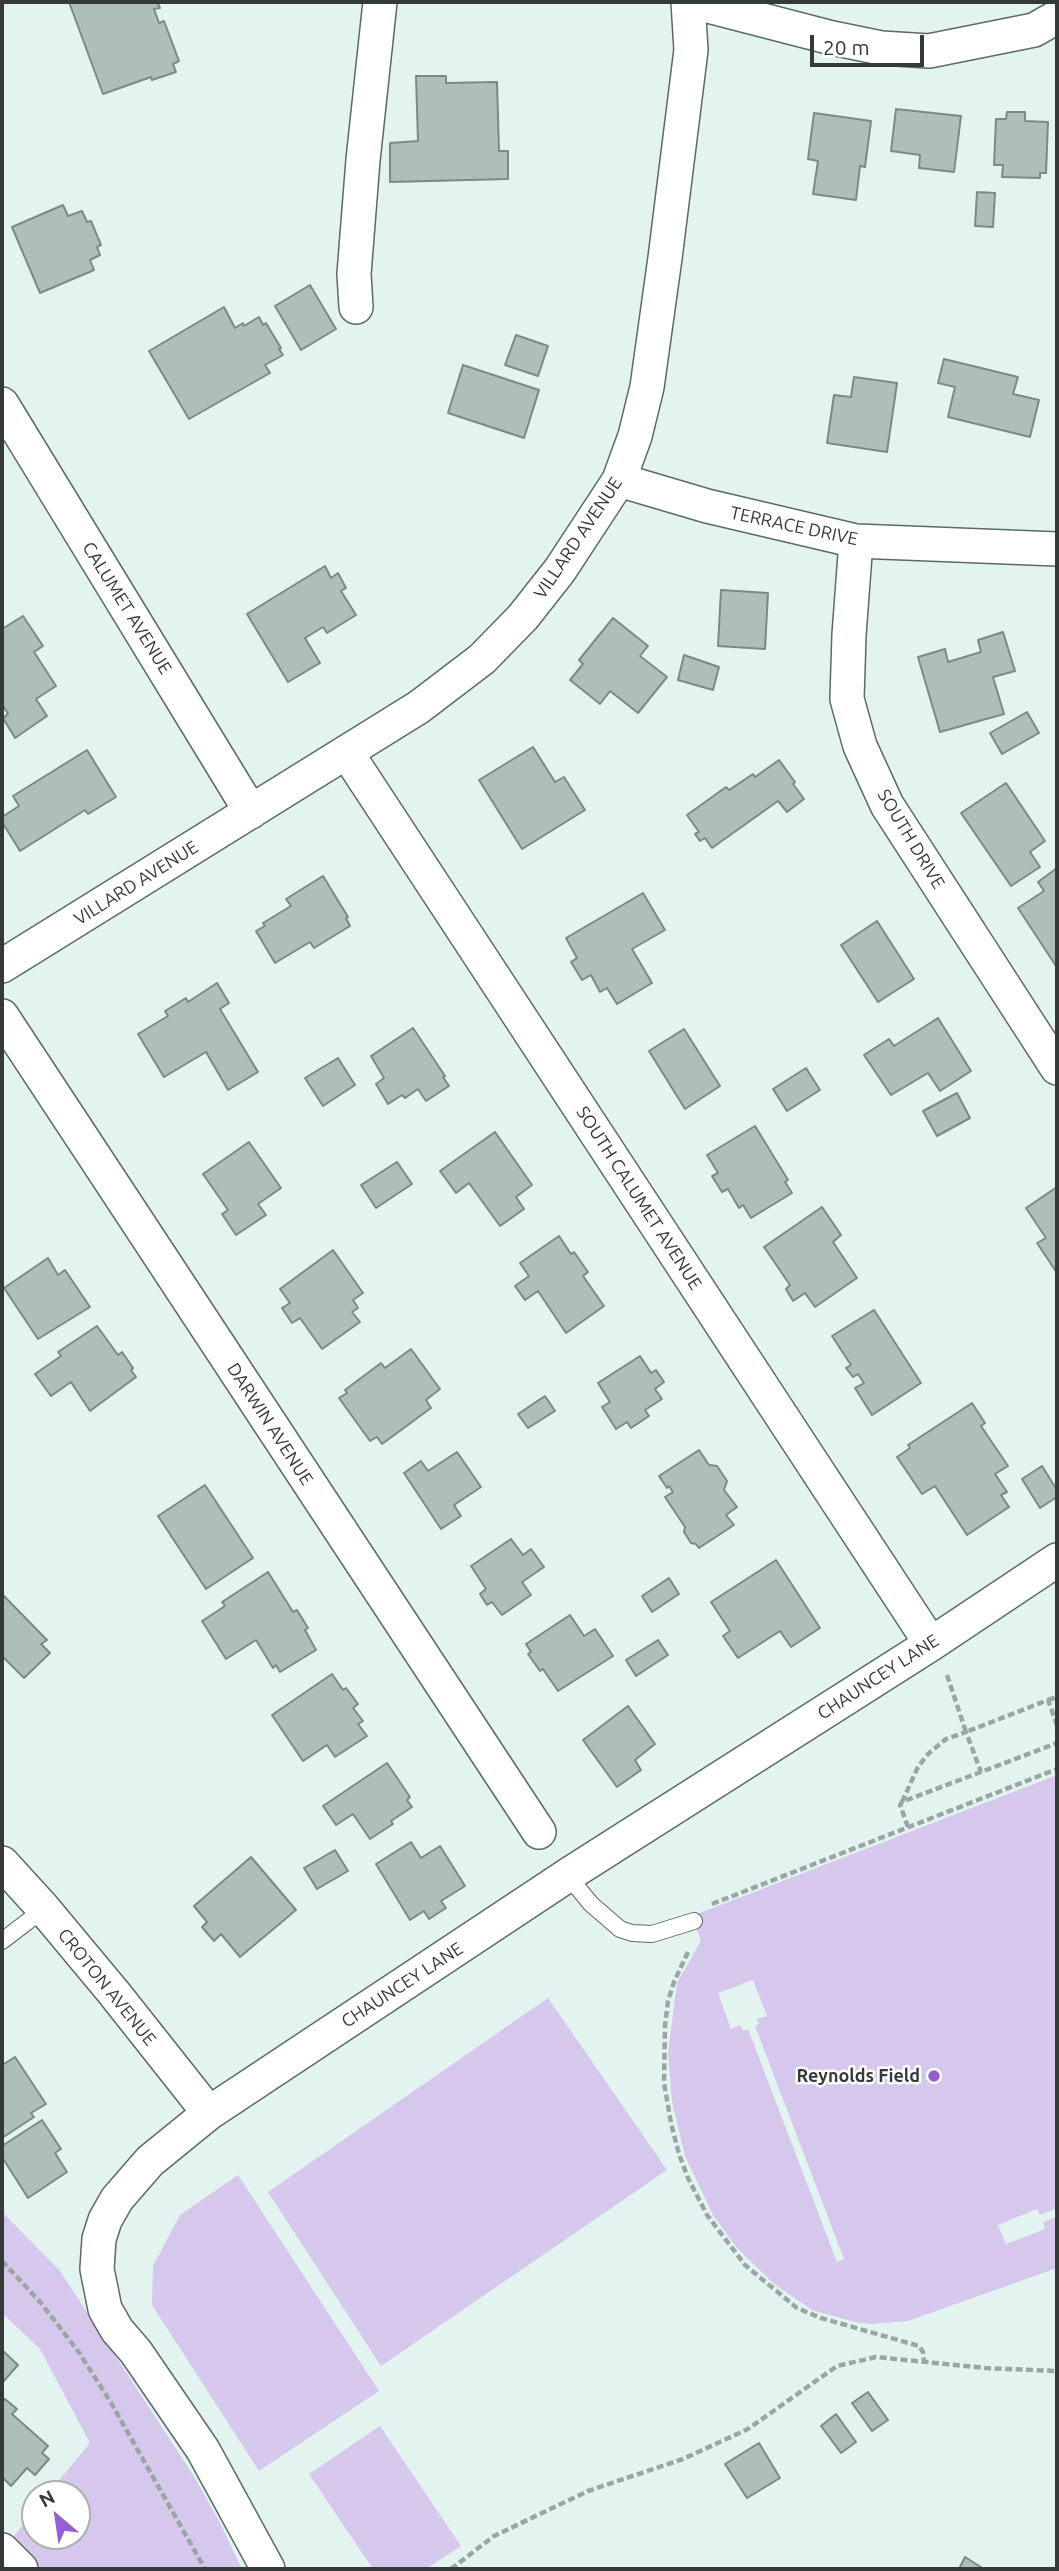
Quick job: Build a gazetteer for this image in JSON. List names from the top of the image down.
{
  "streets": {
    "street": [
      "TERRACE DRIVE",
      "VILLARD AVENUE",
      "CALUMET AVENUE",
      "SOUTH DRIVE",
      "SOUTH CALUMET AVENUE",
      "DARWIN AVENUE",
      "CHAUNCEY LANE",
      "CROTON AVENUE"
    ]
  },
  "crossings": [
    ["TERRACE DRIVE", "VILLARD AVENUE"],
    ["TERRACE DRIVE", "SOUTH DRIVE"],
    ["VILLARD AVENUE", "CALUMET AVENUE"],
    ["VILLARD AVENUE", "SOUTH CALUMET AVENUE"],
    ["SOUTH CALUMET AVENUE", "CHAUNCEY LANE"],
    ["CHAUNCEY LANE", "CROTON AVENUE"]
  ],
  "places": ["Reynolds Field"],
  "scale_bar": "20 m",
  "north": "top left"
}
